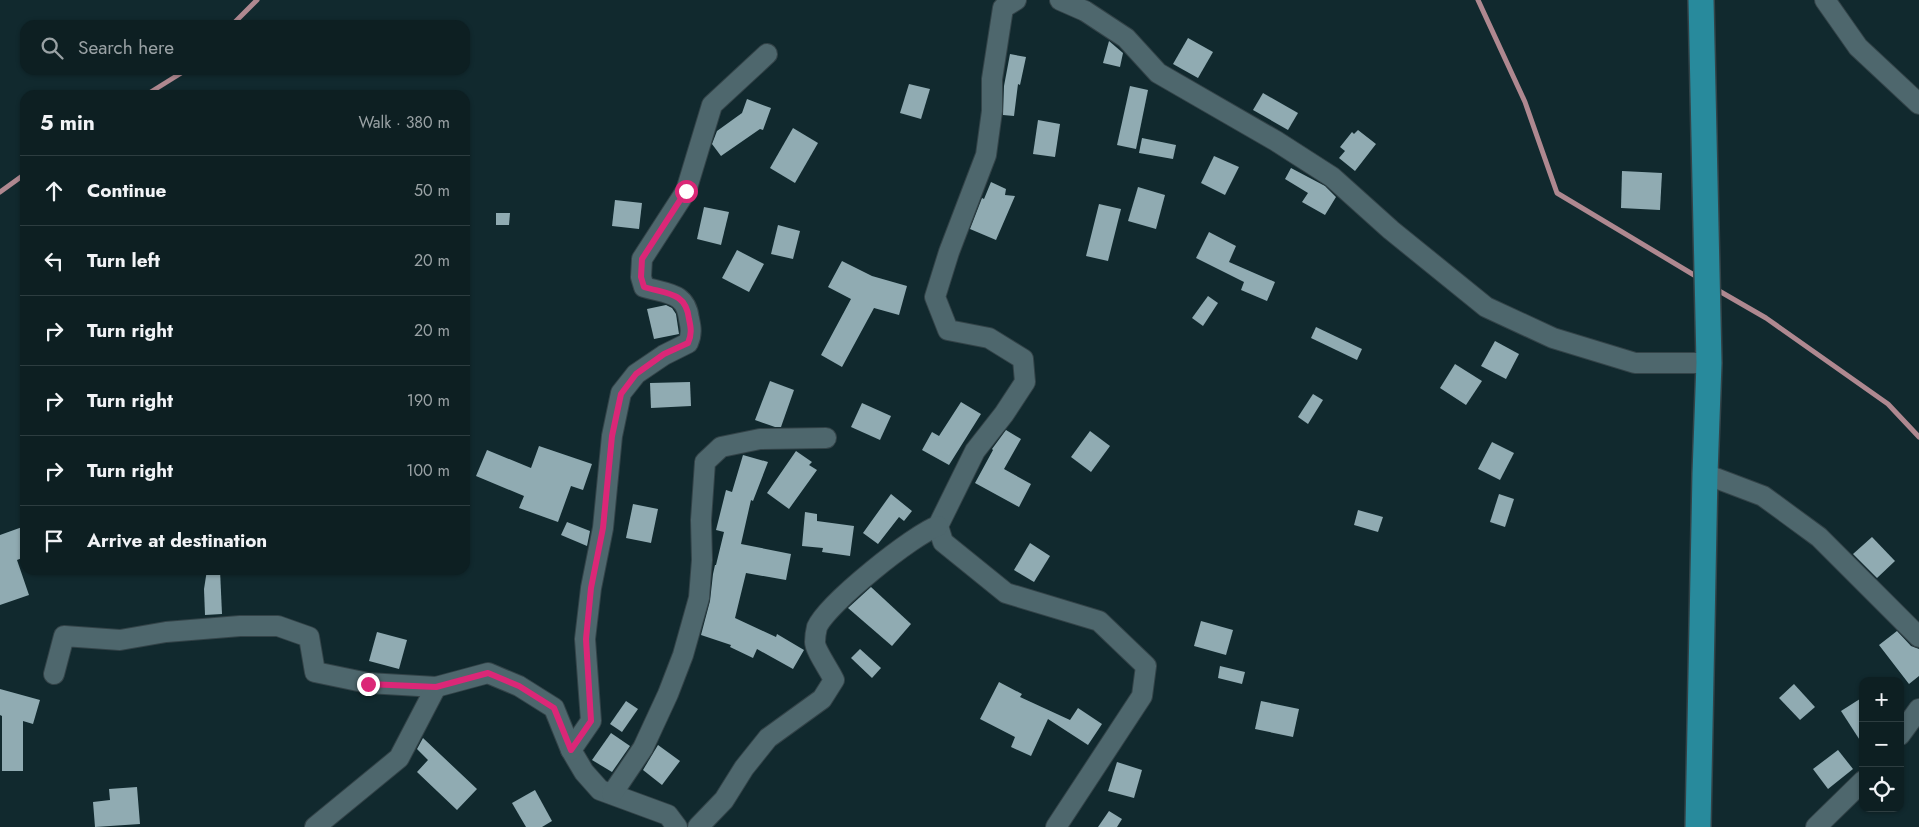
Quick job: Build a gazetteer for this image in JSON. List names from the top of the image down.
{
  "page": {
    "search": "Search here",
    "heading": ["5 min", "Walk · 380 m"],
    "list": [
      ["Continue", "50 m"],
      ["Turn left", "20 m"],
      ["Turn right", "20 m"],
      ["Turn right", "190 m"],
      ["Turn right", "100 m"],
      "Arrive at destination"
    ],
    "map_buttons": ["+", "−"]
  }
}
